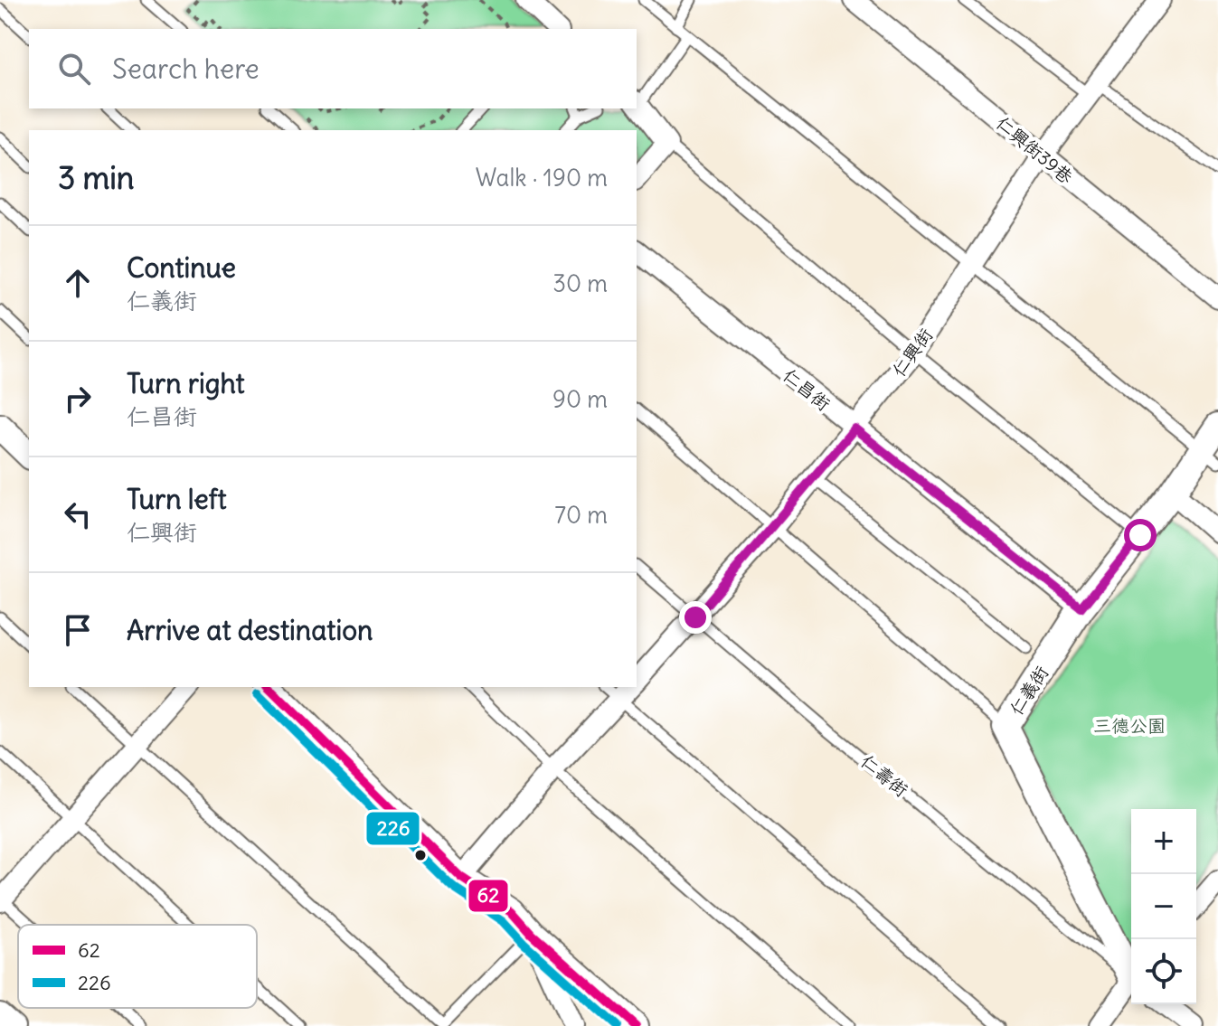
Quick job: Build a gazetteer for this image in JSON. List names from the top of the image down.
{
  "streets": {
    "street": [
      "仁興街39巷",
      "仁興街",
      "仁昌街",
      "仁義街"
    ],
    "lane": ["仁壽街"]
  },
  "crossings": [
    ["仁興街39巷", "仁興街"],
    ["仁興街", "仁昌街"],
    ["仁興街", "仁壽街"],
    ["仁昌街", "仁義街"]
  ],
  "parks": ["三德公園"],
  "lines": ["transit line 62", "transit line 226"],
  "legend": ["62", "226"],
  "page": {
    "search": "Search here",
    "heading": ["3 min", "Walk · 190 m"],
    "list": [
      ["Continue", "仁義街", "30 m"],
      ["Turn right", "仁昌街", "90 m"],
      ["Turn left", "仁興街", "70 m"],
      "Arrive at destination"
    ],
    "map_buttons": ["+", "−"]
  }
}
